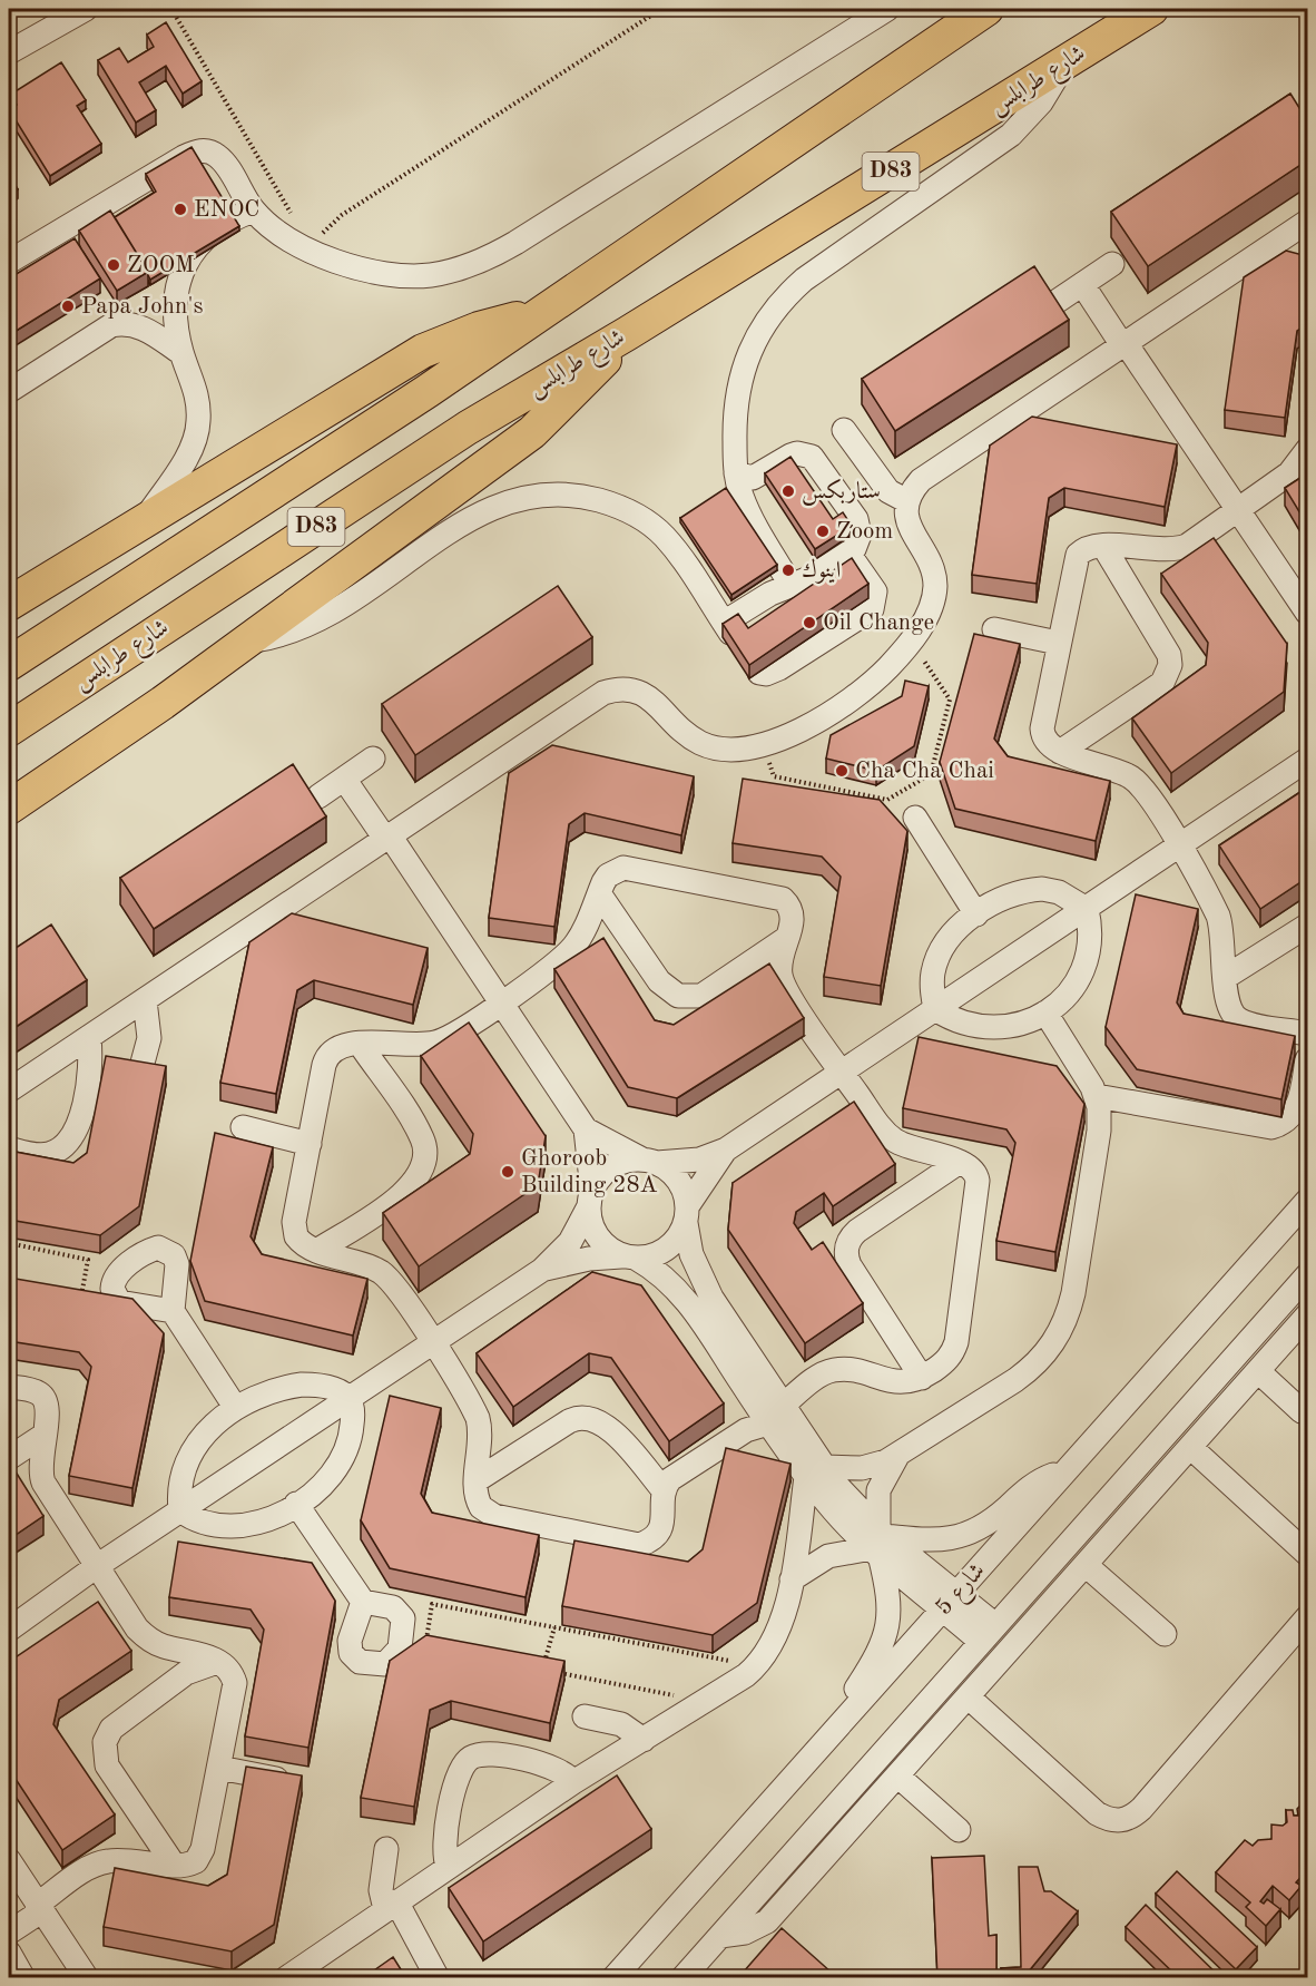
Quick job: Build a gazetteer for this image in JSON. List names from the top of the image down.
{
  "streets": {
    "highway": ["شارع طرابلس", "D83"],
    "street": ["شارع 5"]
  },
  "places": [
    "ENOC",
    "ZOOM",
    "Papa John's",
    "ستاربكس",
    "Zoom",
    "اينوك",
    "Oil Change",
    "Cha Cha Chai",
    "Ghoroob Building 28A"
  ]
}
